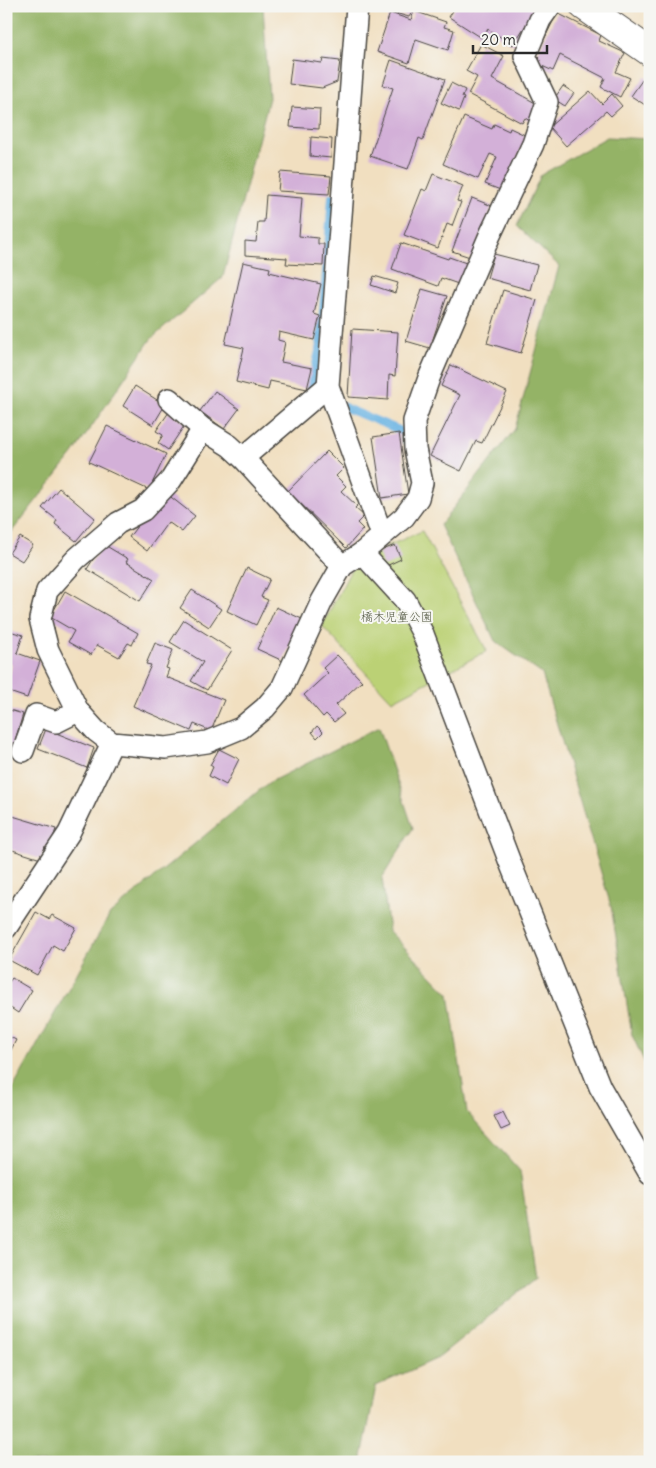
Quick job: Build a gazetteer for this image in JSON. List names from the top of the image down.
{
  "parks": ["橋木児童公園"],
  "scale_bar": "20 m"
}
